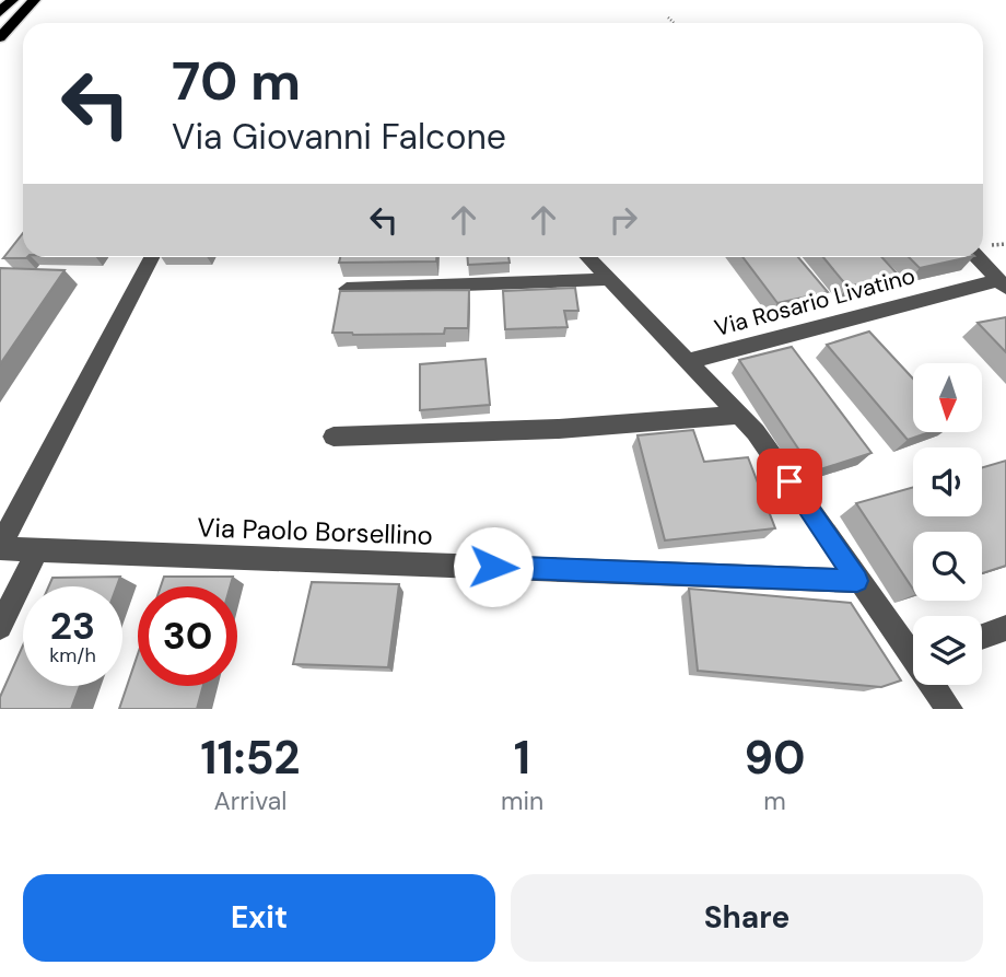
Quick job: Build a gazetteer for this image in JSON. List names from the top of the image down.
{
  "streets": {
    "street": ["Via Rosario Livatino", "Via Paolo Borsellino"]
  },
  "north": "bottom",
  "page": {
    "turn": ["70 m", "Via Giovanni Falcone"],
    "speed": "23 km/h",
    "limit": "30",
    "eta": [
      "11:52",
      "Arrival",
      "1",
      "min",
      "90",
      "m"
    ],
    "buttons": ["Exit", "Share"]
  }
}
